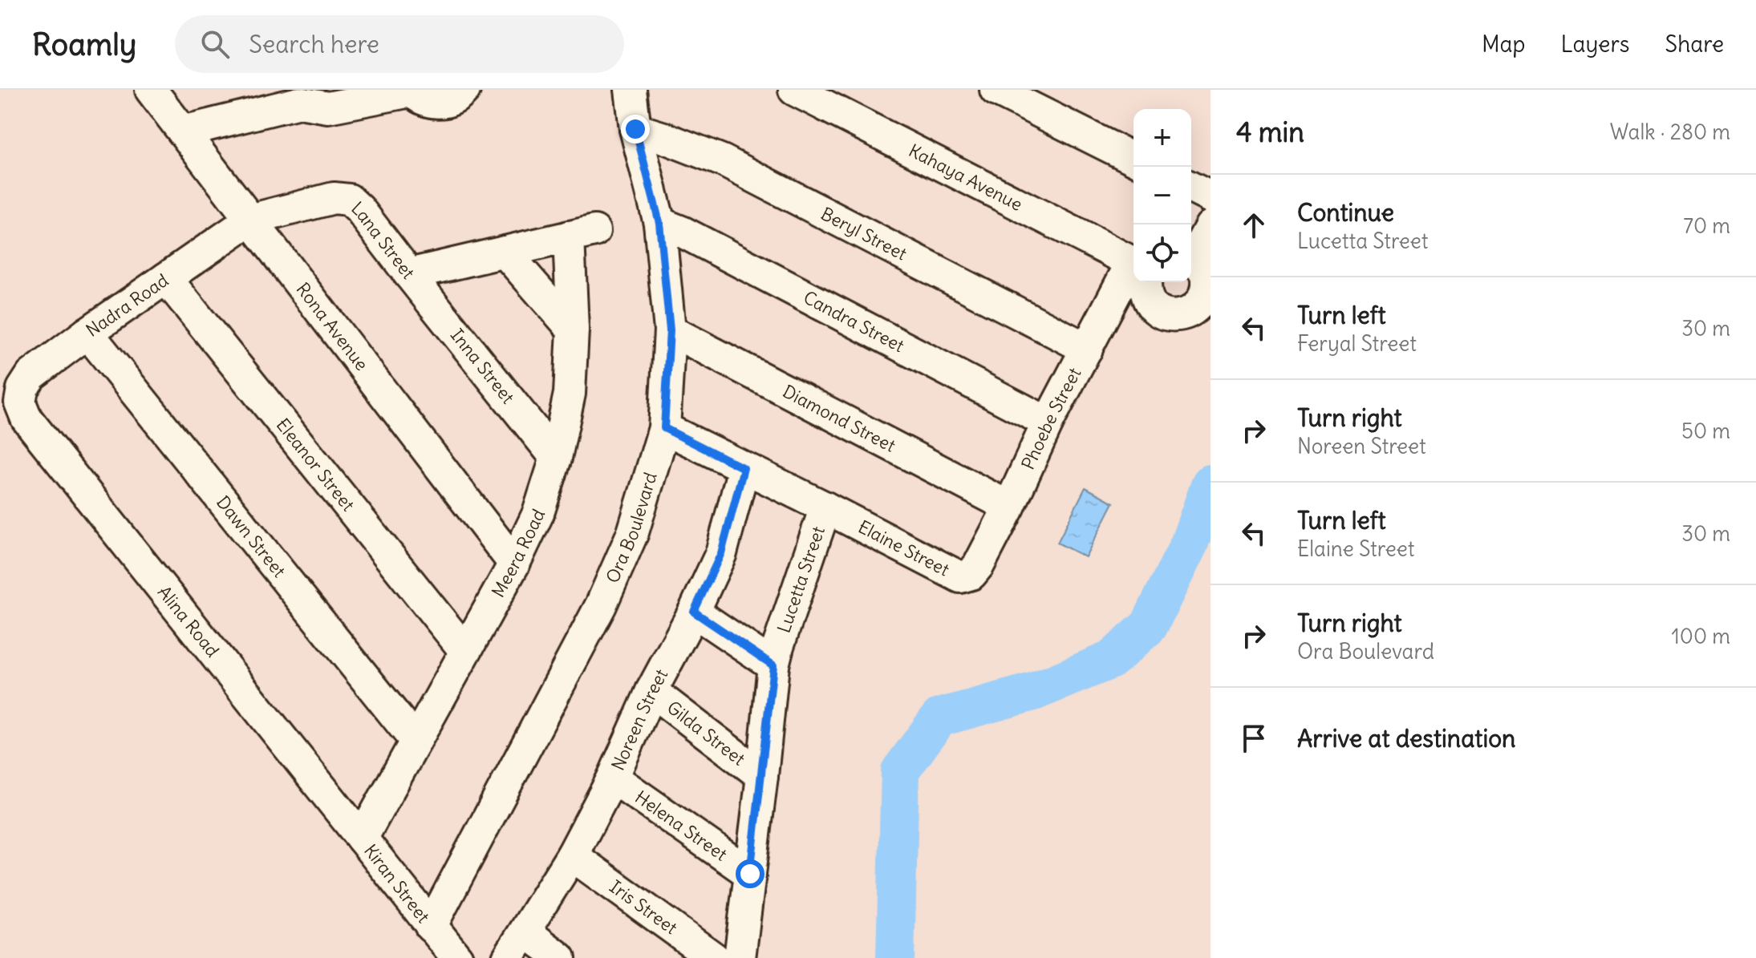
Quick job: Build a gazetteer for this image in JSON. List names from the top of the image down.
{
  "streets": {
    "street": [
      "Kahaya Avenue",
      "Beryl Street",
      "Lana Street",
      "Nadra Road",
      "Candra Street",
      "Rona Avenue",
      "Inna Street",
      "Diamond Street",
      "Phoebe Street",
      "Eleanor Street",
      "Ora Boulevard",
      "Dawn Street",
      "Elaine Street",
      "Meera Road",
      "Lucetta Street",
      "Alina Road",
      "Noreen Street",
      "Gilda Street",
      "Helena Street",
      "Kiran Street",
      "Iris Street"
    ]
  },
  "crossings": [
    ["Beryl Street", "Phoebe Street"],
    ["Beryl Street", "Ora Boulevard"],
    ["Lana Street", "Nadra Road"],
    ["Lana Street", "Rona Avenue"],
    ["Lana Street", "Inna Street"],
    ["Lana Street", "Meera Road"],
    ["Nadra Road", "Rona Avenue"],
    ["Nadra Road", "Eleanor Street"],
    ["Nadra Road", "Dawn Street"],
    ["Nadra Road", "Alina Road"],
    ["Candra Street", "Phoebe Street"],
    ["Candra Street", "Ora Boulevard"],
    ["Rona Avenue", "Meera Road"],
    ["Inna Street", "Meera Road"],
    ["Diamond Street", "Phoebe Street"],
    ["Diamond Street", "Ora Boulevard"],
    ["Phoebe Street", "Elaine Street"],
    ["Eleanor Street", "Meera Road"],
    ["Ora Boulevard", "Elaine Street"],
    ["Ora Boulevard", "Kiran Street"],
    ["Dawn Street", "Meera Road"],
    ["Elaine Street", "Lucetta Street"],
    ["Elaine Street", "Noreen Street"],
    ["Meera Road", "Alina Road"],
    ["Meera Road", "Kiran Street"],
    ["Lucetta Street", "Gilda Street"],
    ["Lucetta Street", "Helena Street"],
    ["Alina Road", "Kiran Street"],
    ["Noreen Street", "Gilda Street"],
    ["Noreen Street", "Helena Street"],
    ["Noreen Street", "Iris Street"]
  ],
  "page": {
    "header": "Roamly",
    "search": "Search here",
    "nav": ["Map", "Layers", "Share"],
    "heading": ["4 min", "Walk · 280 m"],
    "map_buttons": ["+", "−"],
    "list": [
      ["Continue", "Lucetta Street", "70 m"],
      ["Turn left", "Feryal Street", "30 m"],
      ["Turn right", "Noreen Street", "50 m"],
      ["Turn left", "Elaine Street", "30 m"],
      ["Turn right", "Ora Boulevard", "100 m"],
      "Arrive at destination"
    ]
  }
}
